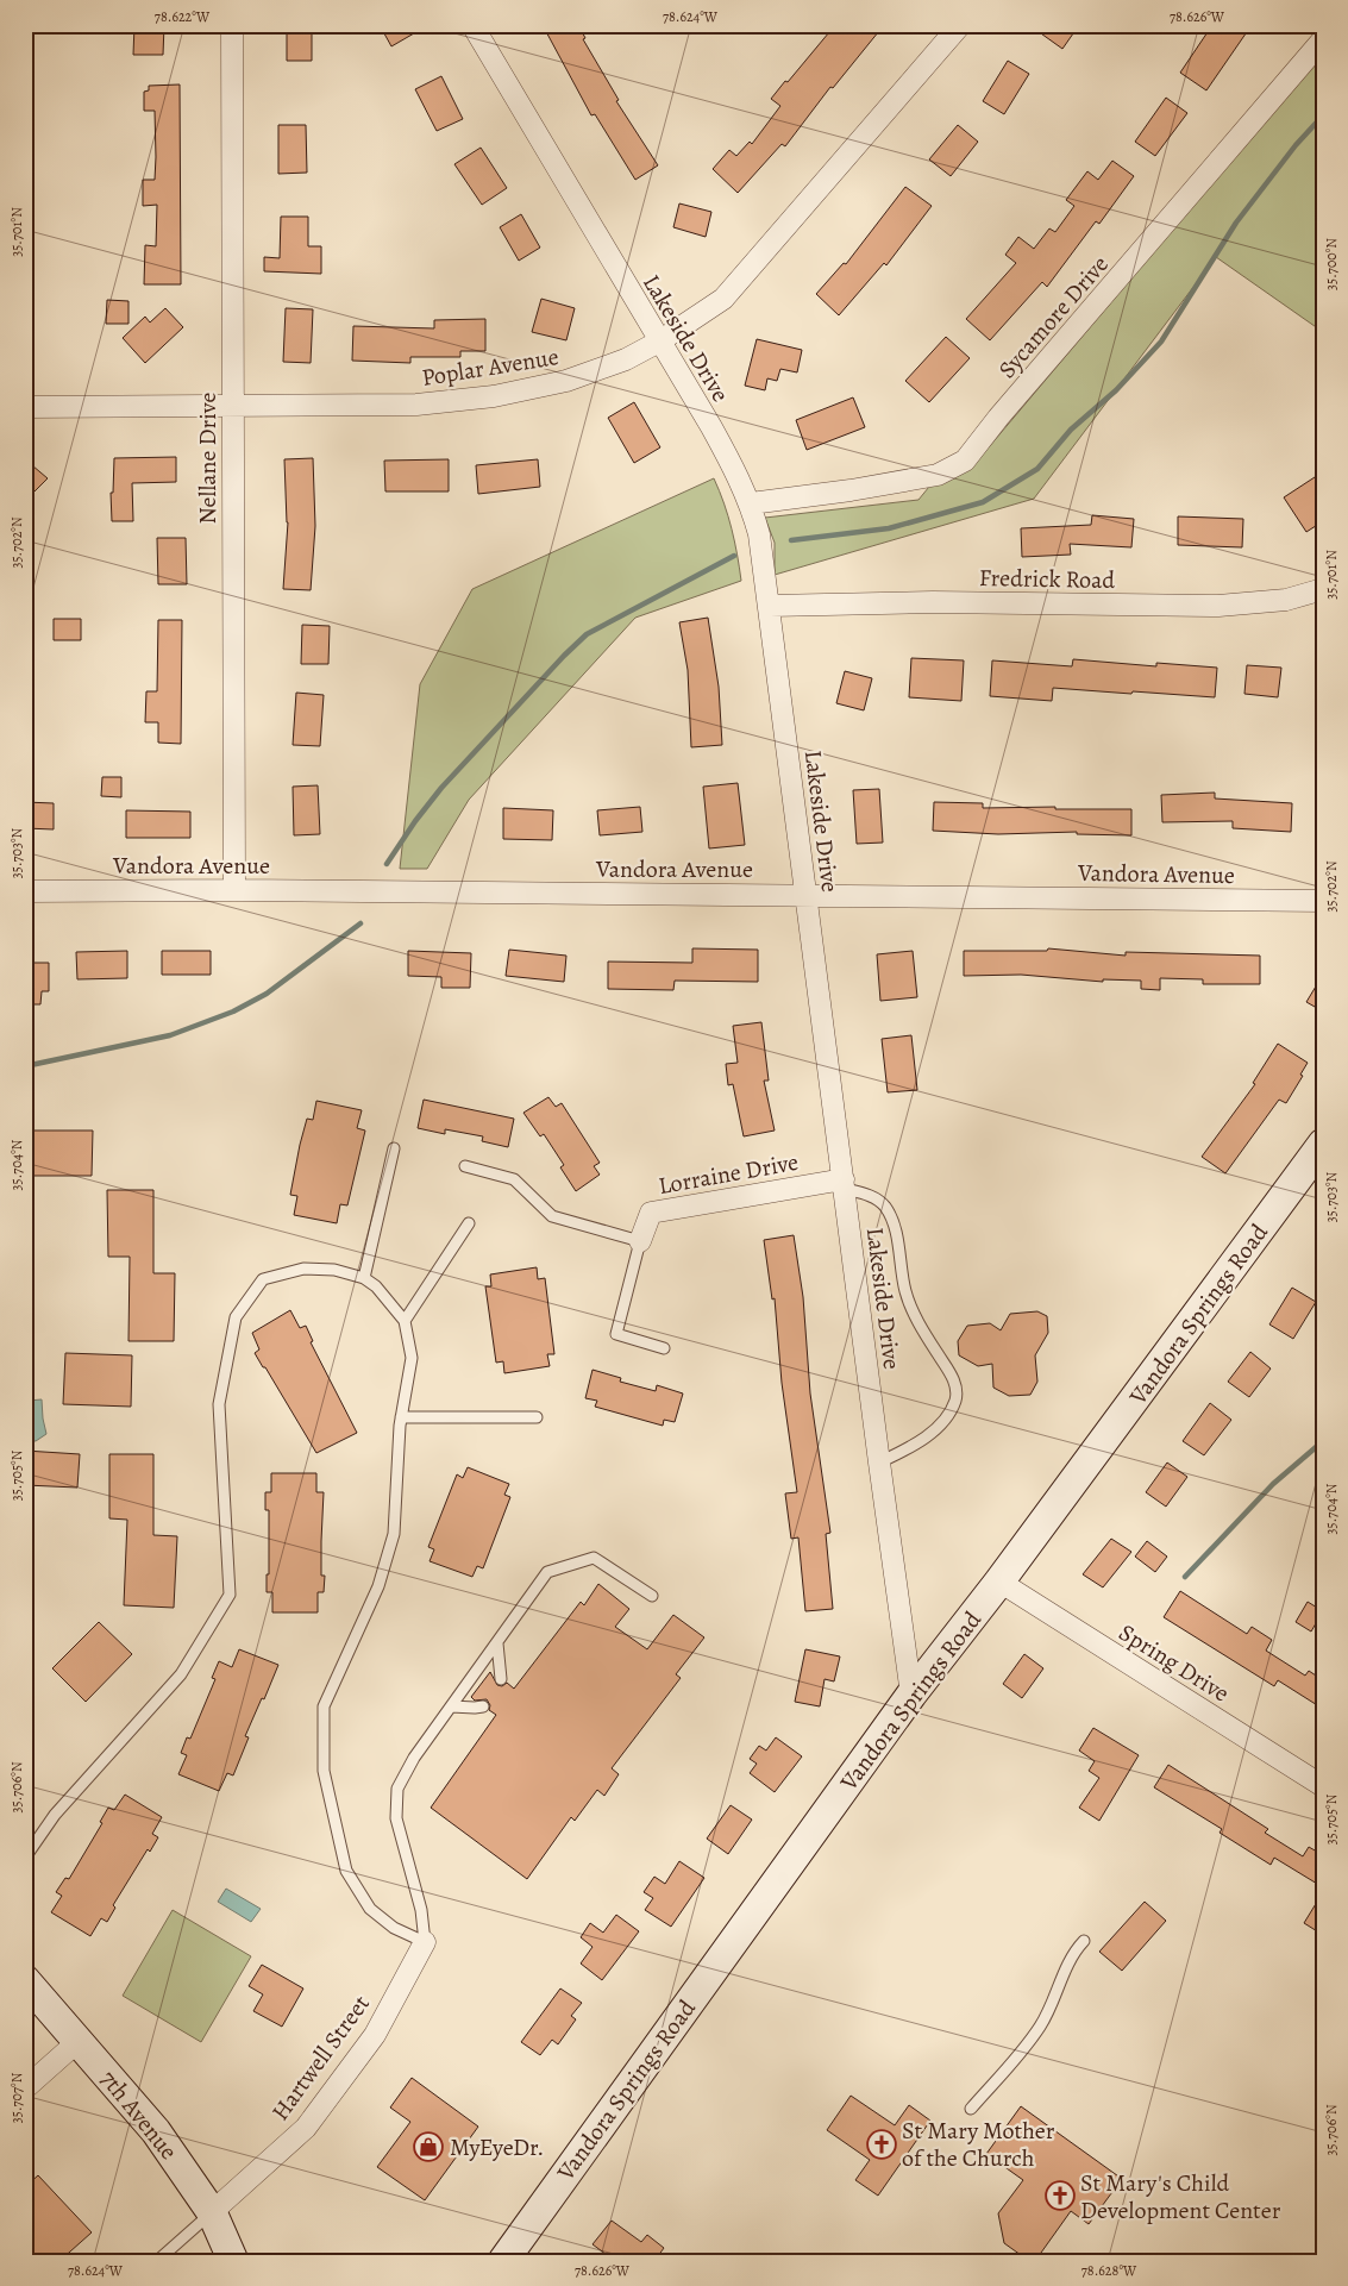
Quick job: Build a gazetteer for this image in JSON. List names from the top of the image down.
{
  "streets": {
    "street": [
      "Sycamore Drive",
      "Lakeside Drive",
      "Poplar Avenue",
      "Nellane Drive",
      "Fredrick Road",
      "Vandora Avenue",
      "Lorraine Drive",
      "Vandora Springs Road",
      "Spring Drive",
      "Hartwell Street",
      "7th Avenue"
    ]
  },
  "crossings": [
    ["Sycamore Drive", "Lakeside Drive"],
    ["Lakeside Drive", "Poplar Avenue"],
    ["Lakeside Drive", "Fredrick Road"],
    ["Lakeside Drive", "Vandora Avenue"],
    ["Lakeside Drive", "Lorraine Drive"],
    ["Lakeside Drive", "Vandora Springs Road"],
    ["Poplar Avenue", "Nellane Drive"],
    ["Nellane Drive", "Vandora Avenue"],
    ["Vandora Springs Road", "Spring Drive"],
    ["Hartwell Street", "7th Avenue"]
  ],
  "places": {
    "church": ["St Mary Mother of the Church", "St Mary's Child Development Center"],
    "shop": ["MyEyeDr."]
  },
  "coordinates": [
    "78.622°W",
    "78.624°W",
    "78.626°W",
    "35.701°N",
    "35.700°N",
    "35.702°N",
    "35.703°N",
    "35.704°N",
    "35.705°N",
    "35.706°N",
    "35.707°N",
    "78.628°W"
  ]
}
